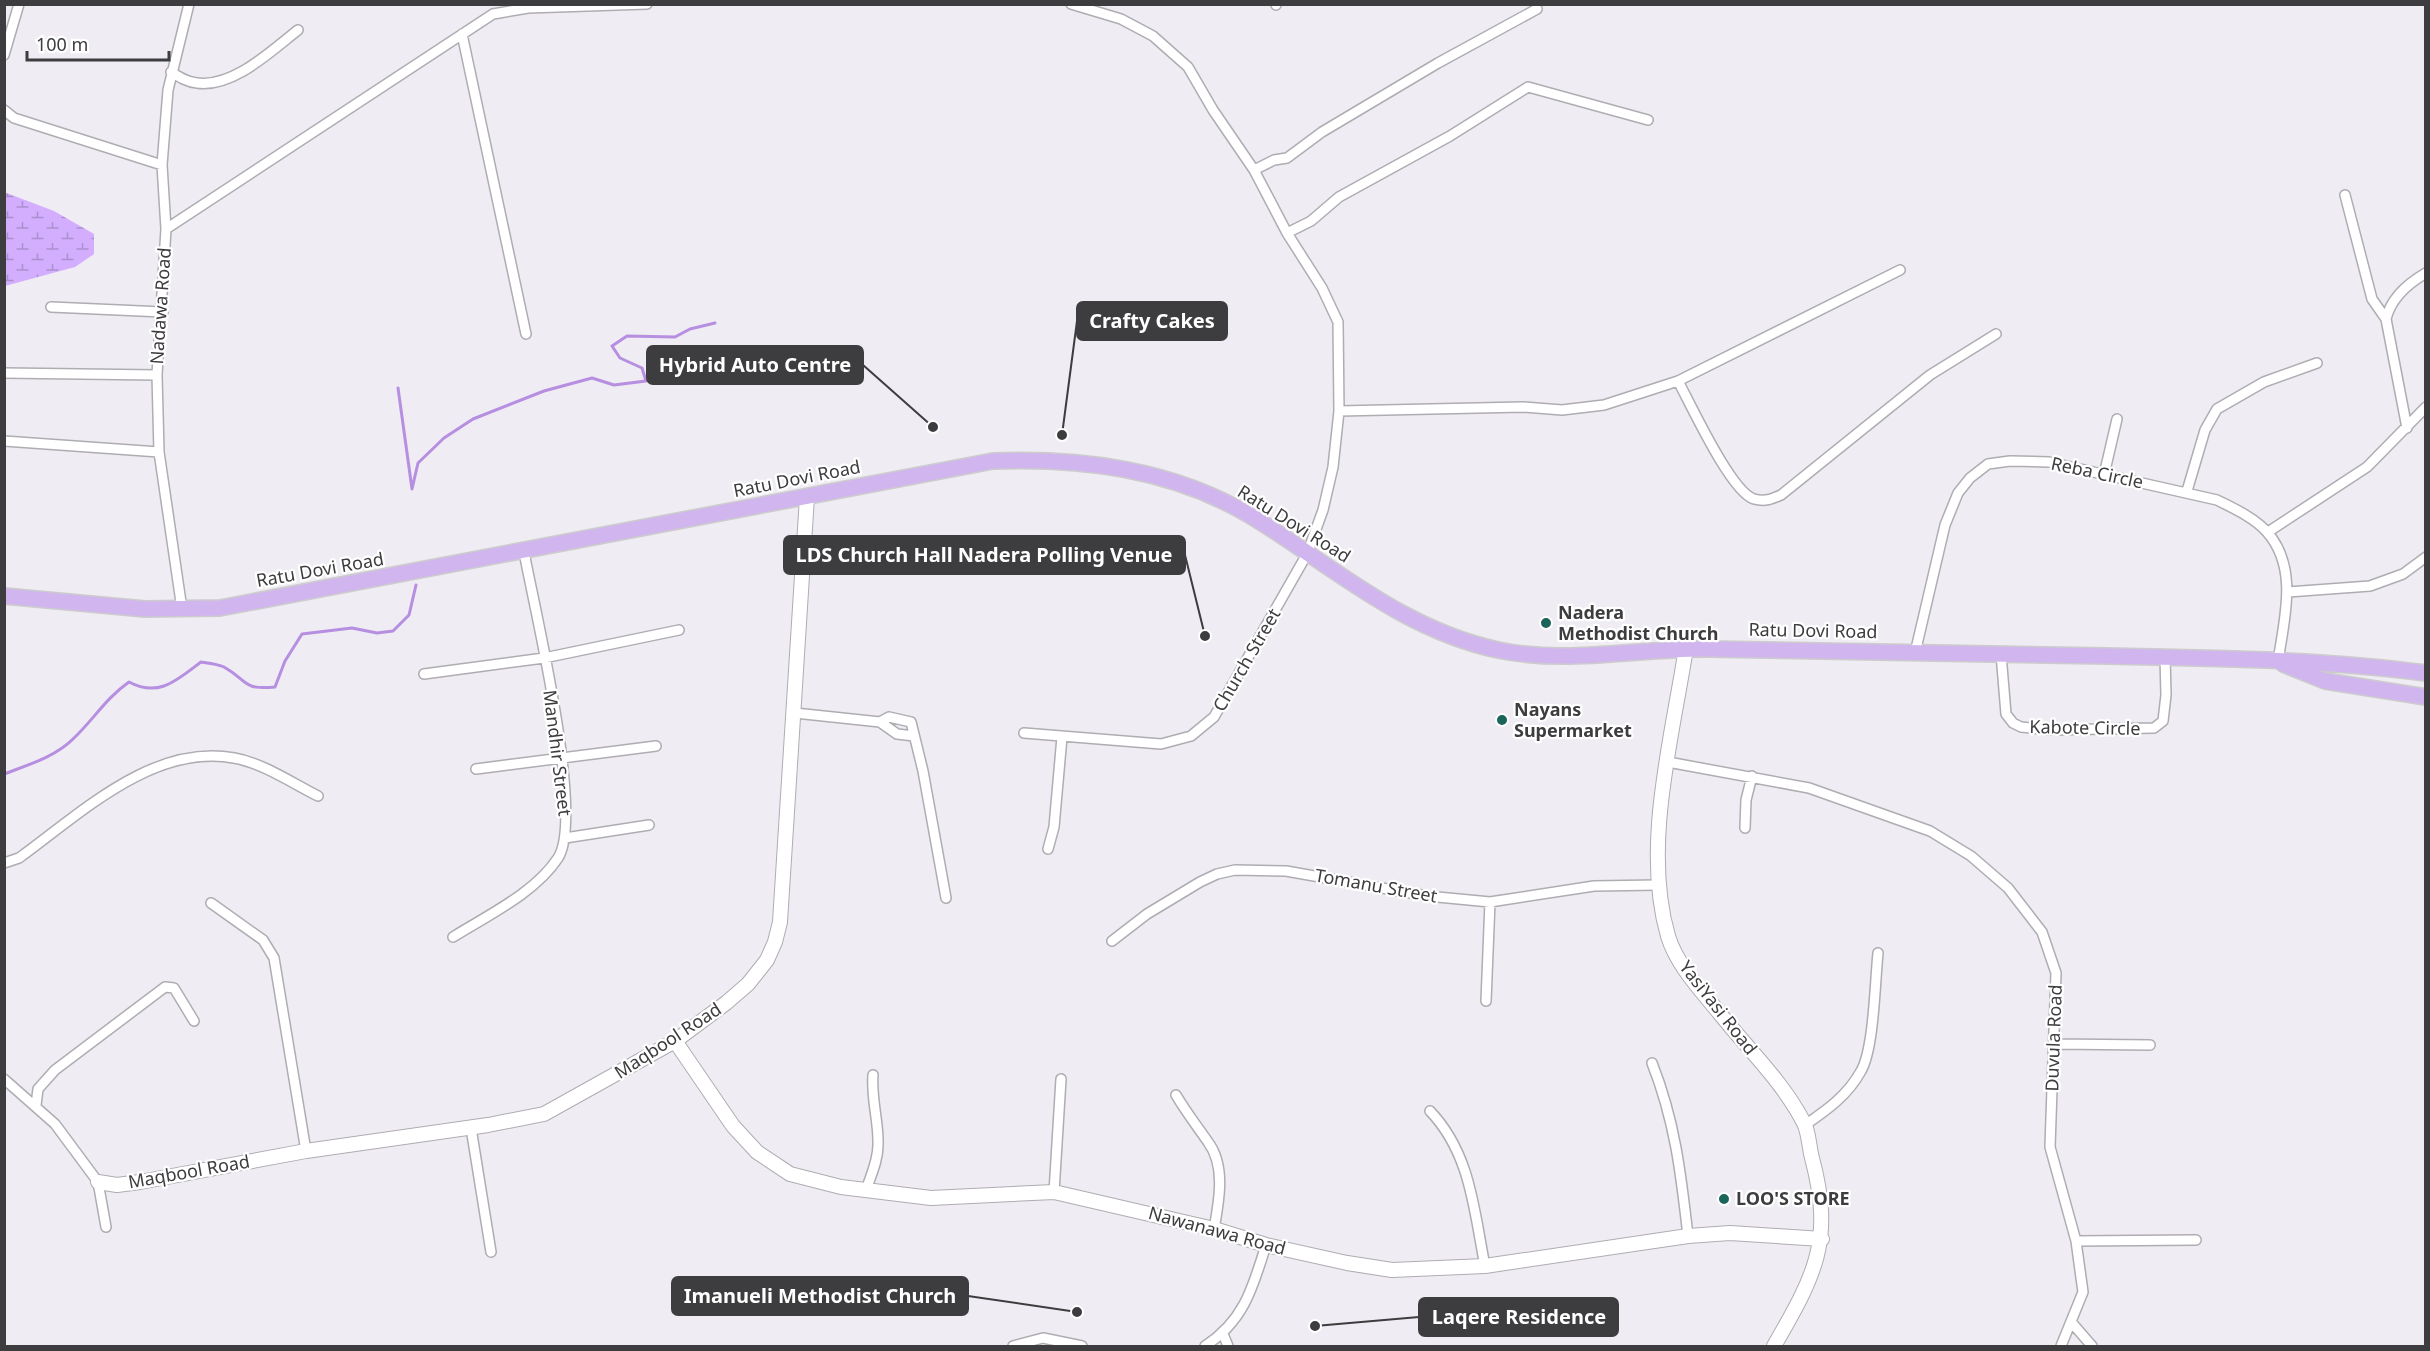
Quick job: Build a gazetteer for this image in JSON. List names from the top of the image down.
{
  "streets": {
    "main road": ["Ratu Dovi Road"],
    "street": [
      "Nadawa Road",
      "Reba Circle",
      "Church Street",
      "Kabote Circle",
      "Mandhir Street",
      "Tomanu Street",
      "YasiYasi Road",
      "Duvula Road",
      "Maqbool Road",
      "Nawanawa Road"
    ]
  },
  "crossings": [
    ["Nadawa Road", "Ratu Dovi Road"],
    ["Reba Circle", "Ratu Dovi Road"],
    ["Ratu Dovi Road", "Church Street"],
    ["Ratu Dovi Road", "Kabote Circle"],
    ["Ratu Dovi Road", "Mandhir Street"],
    ["Ratu Dovi Road", "YasiYasi Road"],
    ["Ratu Dovi Road", "Maqbool Road"],
    ["Tomanu Street", "YasiYasi Road"],
    ["YasiYasi Road", "Duvula Road"],
    ["YasiYasi Road", "Nawanawa Road"],
    ["Maqbool Road", "Nawanawa Road"]
  ],
  "places": [
    "Hybrid Auto Centre",
    "Crafty Cakes",
    "Nadera Methodist Church",
    "LDS Church Hall Nadera Polling Venue",
    "Nayans Supermarket",
    "LOO'S STORE",
    "Imanueli Methodist Church",
    "Laqere Residence"
  ],
  "scale_bar": "100 m"
}
